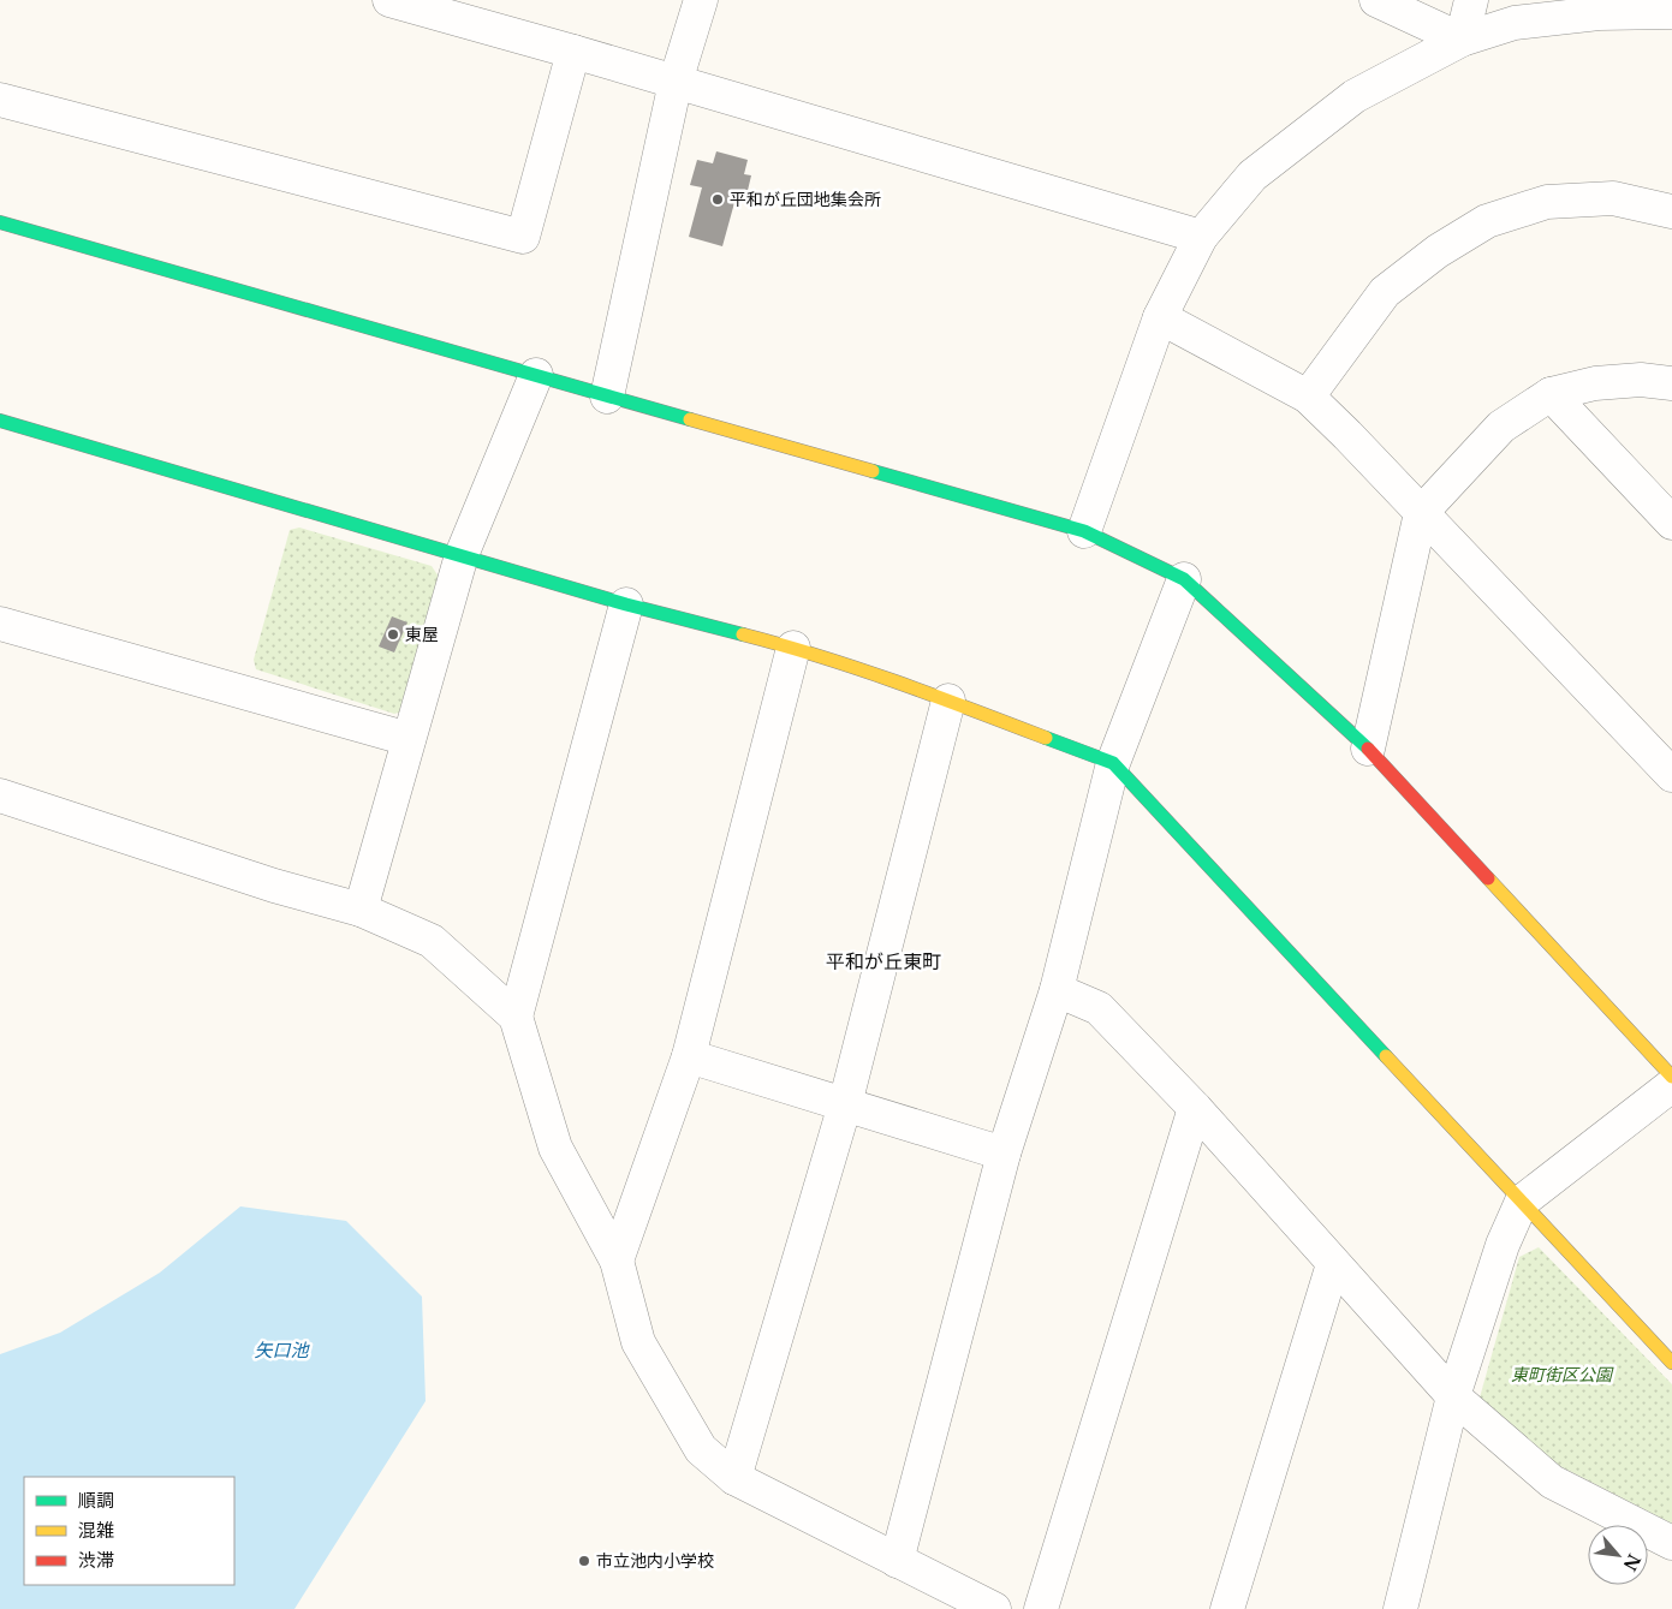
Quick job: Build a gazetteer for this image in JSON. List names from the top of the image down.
{
  "districts": ["平和が丘東町"],
  "water": ["矢口池"],
  "parks": ["東町街区公園"],
  "places": ["平和が丘団地集会所", "東屋", "市立池内小学校"],
  "legend": ["順調", "混雑", "渋滞"],
  "north": "bottom right"
}
